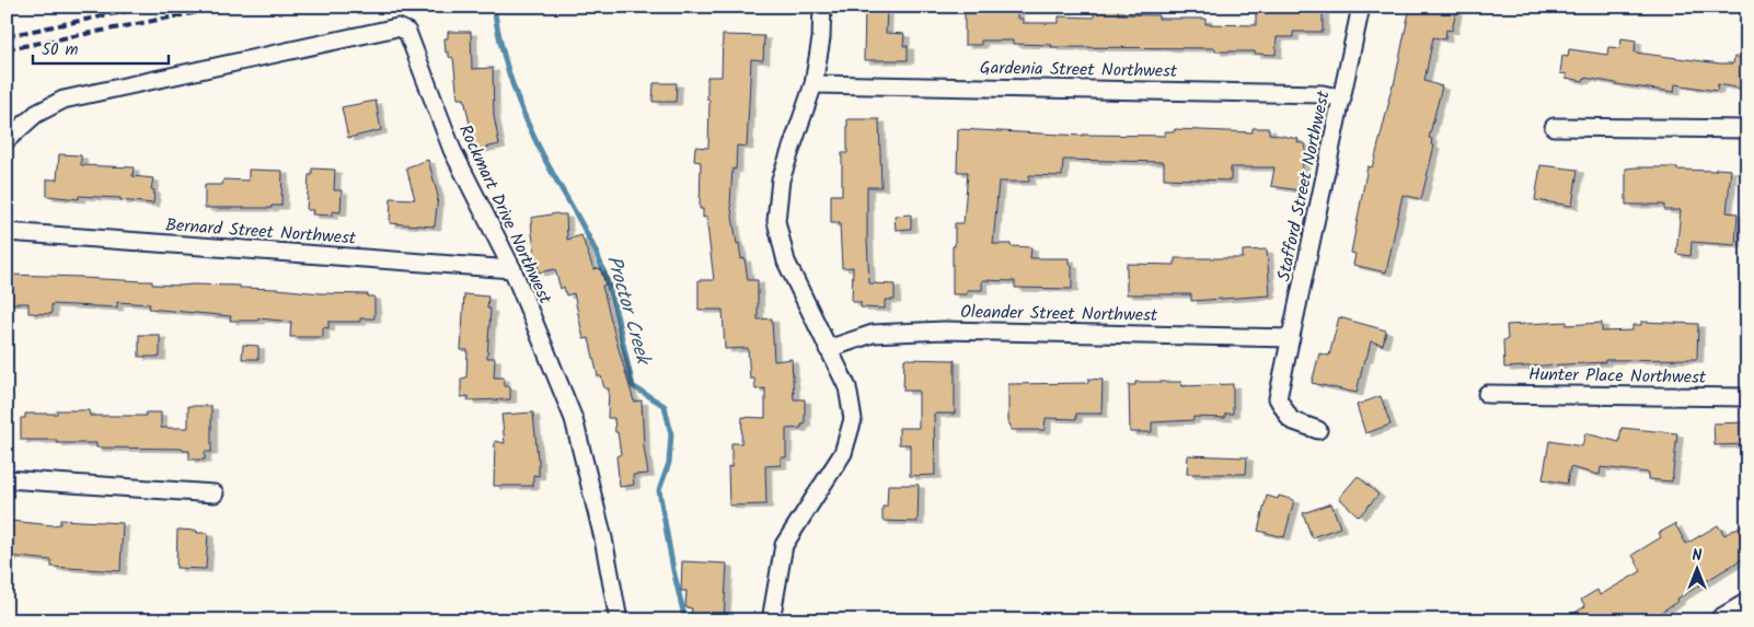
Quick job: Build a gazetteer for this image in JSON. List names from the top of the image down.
{
  "streets": {
    "street": [
      "Gardenia Street Northwest",
      "Stafford Street Northwest",
      "Rockmart Drive Northwest",
      "Bernard Street Northwest",
      "Oleander Street Northwest",
      "Hunter Place Northwest"
    ]
  },
  "crossings": [
    ["Gardenia Street Northwest", "Stafford Street Northwest"],
    ["Stafford Street Northwest", "Oleander Street Northwest"],
    ["Rockmart Drive Northwest", "Bernard Street Northwest"]
  ],
  "water": ["Proctor Creek"],
  "scale_bar": "50 m",
  "north": "top"
}
